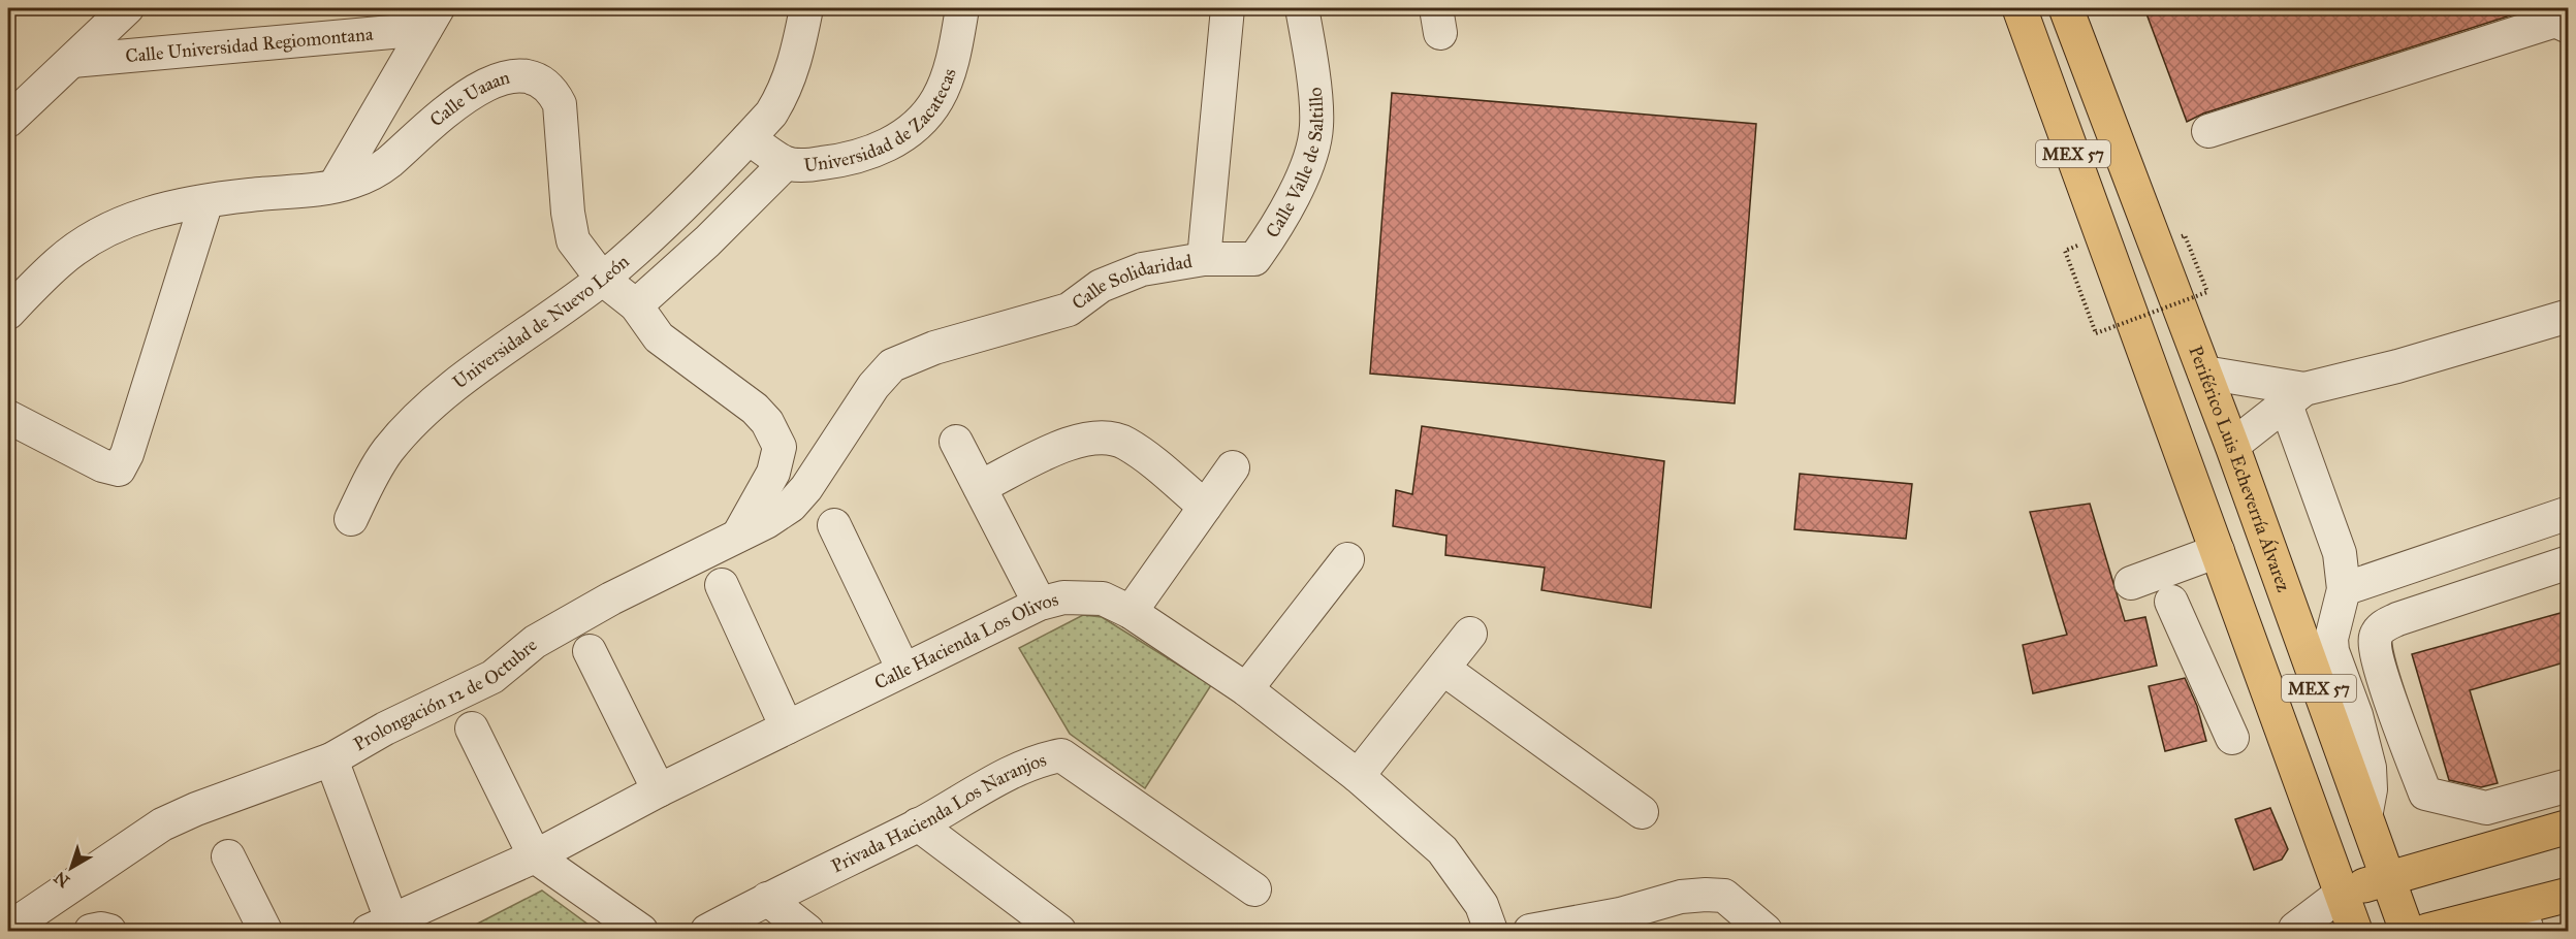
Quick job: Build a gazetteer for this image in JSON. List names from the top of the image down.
{
  "streets": {
    "main road": ["MEX 57", "Periférico Luis Echeverría Álvarez"],
    "street": [
      "Calle Universidad Regiomontana",
      "Calle Uaaan",
      "Universidad de Zacatecas",
      "Calle Valle de Saltillo",
      "Calle Solidaridad",
      "Universidad de Nuevo León",
      "Calle Hacienda Los Olivos",
      "Prolongación 12 de Octubre",
      "Privada Hacienda Los Naranjos"
    ]
  },
  "crossings": [
    ["Calle Uaaan", "Universidad de Nuevo León"],
    ["Calle Uaaan", "Prolongación 12 de Octubre"],
    ["Universidad de Zacatecas", "Universidad de Nuevo León"],
    ["Calle Valle de Saltillo", "Calle Solidaridad"],
    ["Calle Solidaridad", "Prolongación 12 de Octubre"]
  ],
  "north": "bottom left"
}
